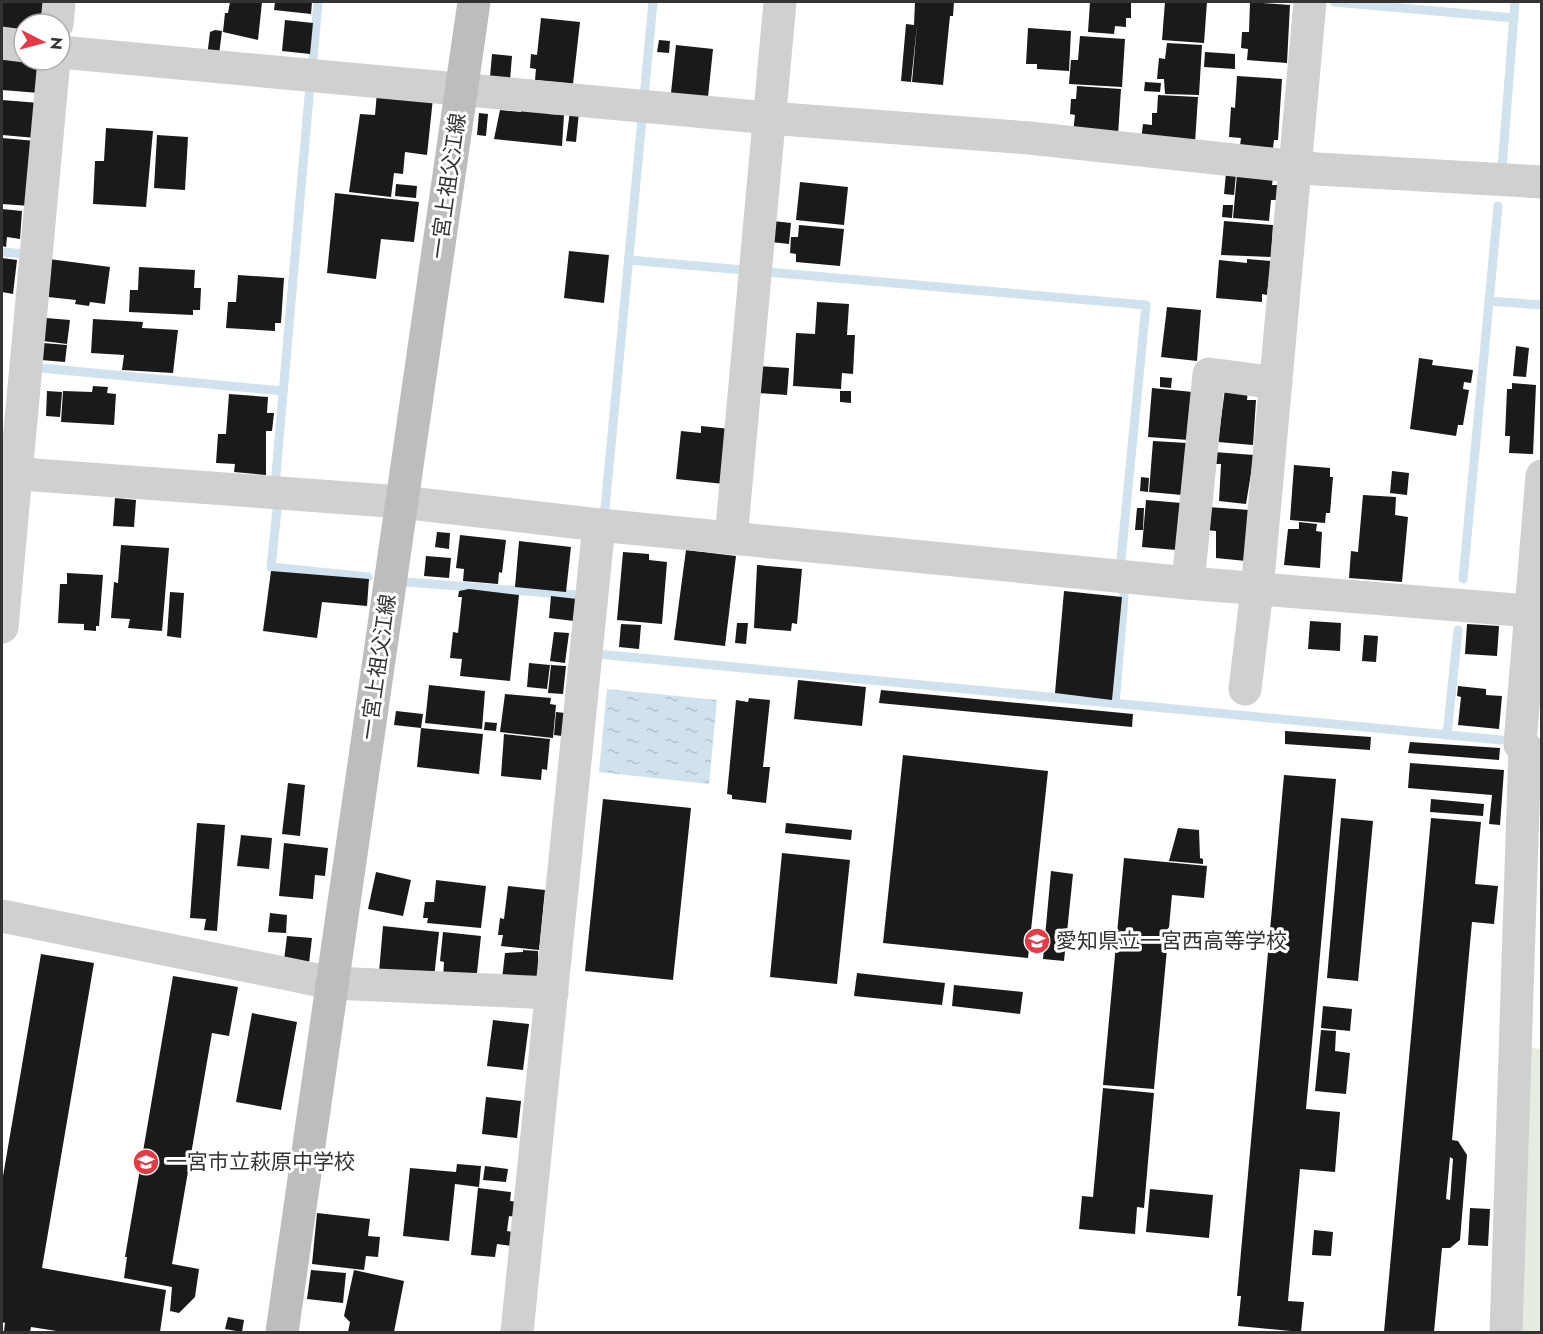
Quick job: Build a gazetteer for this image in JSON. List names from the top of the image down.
{
  "streets": {
    "main road": ["一宮上祖父江線"]
  },
  "places": {
    "school or university": ["愛知県立一宮西高等学校", "一宮市立萩原中学校"]
  },
  "north": "right"
}
